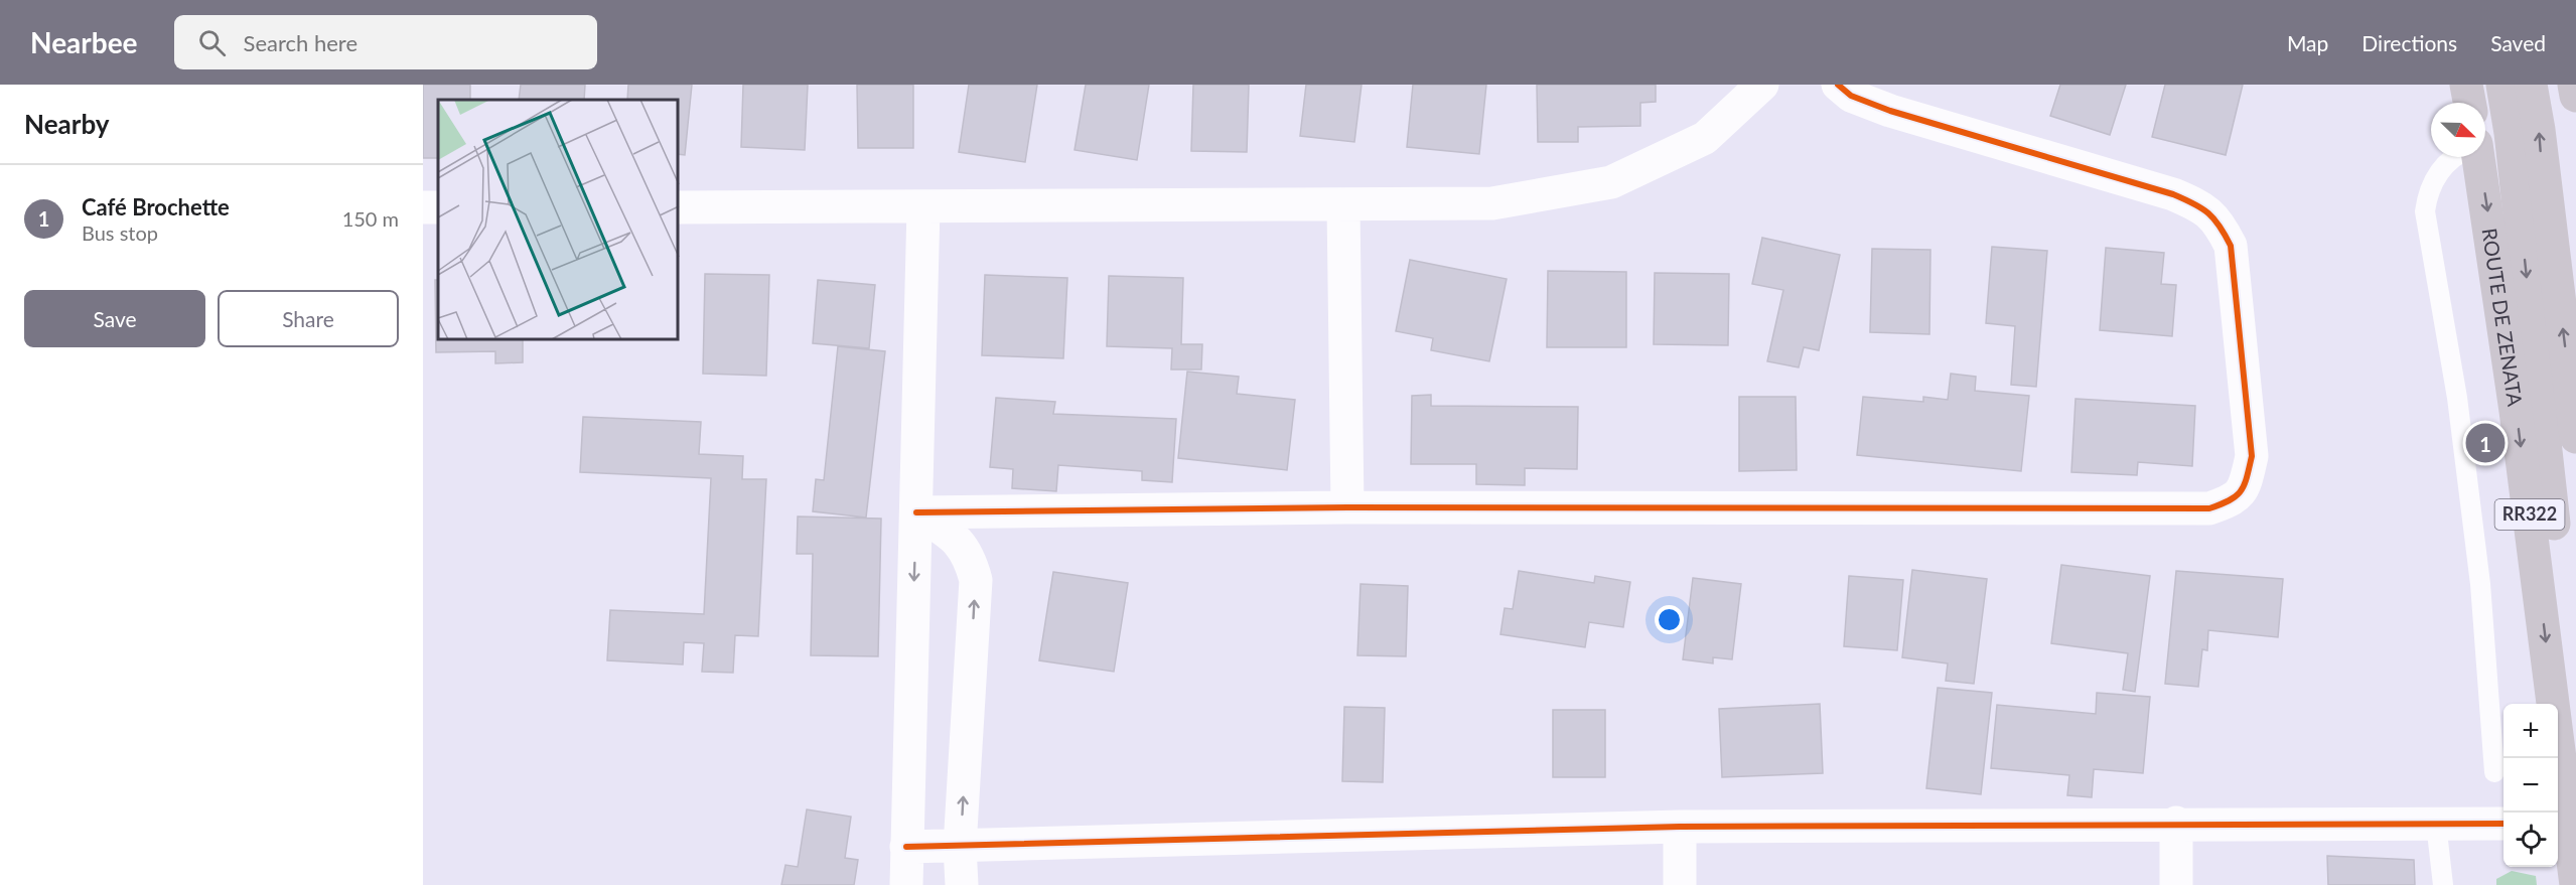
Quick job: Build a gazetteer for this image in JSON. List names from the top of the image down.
{
  "streets": {
    "main road": ["ROUTE DE ZENATA", "RR322"]
  },
  "one_way": ["ROUTE DE ZENATA"],
  "north": "bottom right",
  "page": {
    "header": "Nearbee",
    "search": "Search here",
    "nav": ["Map", "Directions", "Saved"],
    "heading": "Nearby",
    "list": [
      {
        "mark": "1",
        "name": "Café Brochette",
        "note": "Bus stop",
        "value": "150 m"
      }
    ],
    "buttons": ["Save", "Share"],
    "pins": "1",
    "map_buttons": ["+", "−"]
  }
}
